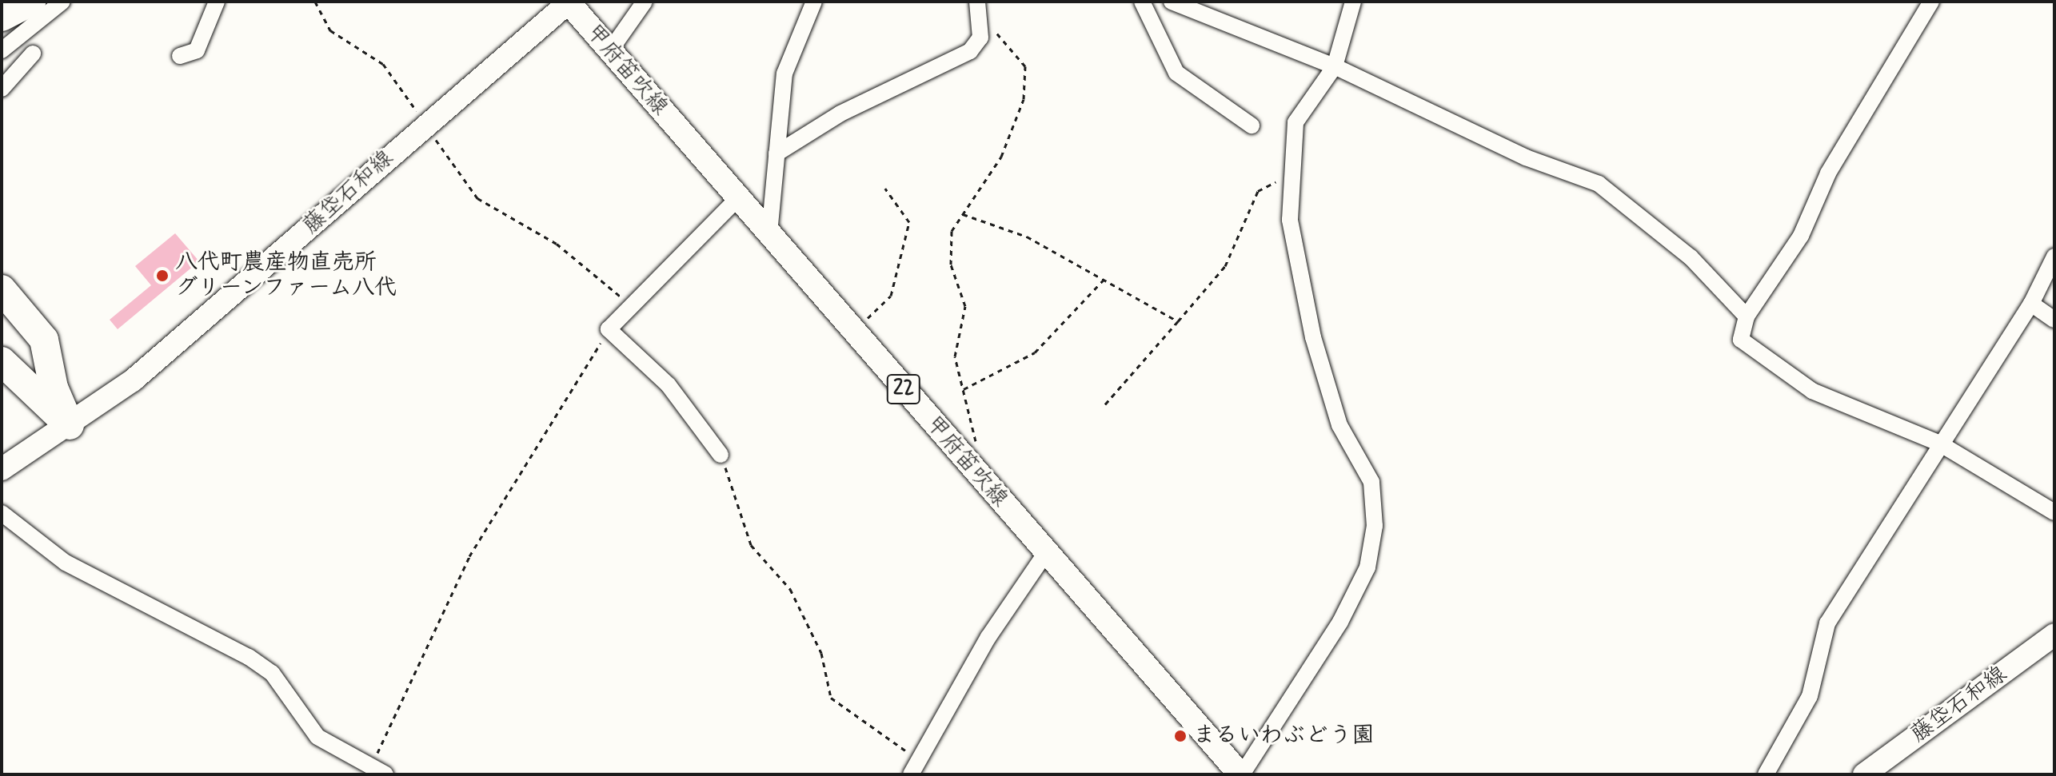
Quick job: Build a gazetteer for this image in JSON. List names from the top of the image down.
{
  "streets": {
    "main road": ["甲府笛吹線", "藤垈石和線", "22"]
  },
  "crossings": [
    ["甲府笛吹線", "藤垈石和線"]
  ],
  "places": ["八代町農産物直売所 グリーンファーム八代", "まるいわぶどう園"]
}
